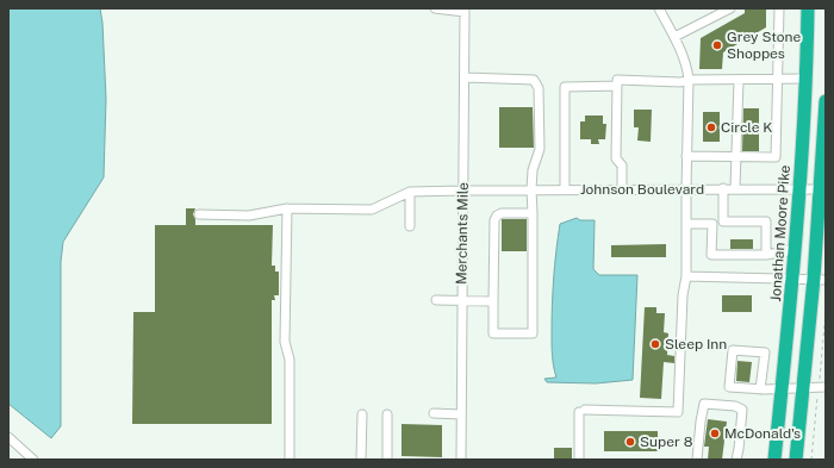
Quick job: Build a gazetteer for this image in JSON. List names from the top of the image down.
{
  "streets": {
    "highway": ["Jonathan Moore Pike"],
    "street": ["Johnson Boulevard", "Merchants Mile"]
  },
  "crossings": [
    ["Johnson Boulevard", "Merchants Mile"],
    ["Johnson Boulevard", "Jonathan Moore Pike"]
  ],
  "places": [
    "Grey Stone Shoppes",
    "Circle K",
    "Sleep Inn",
    "McDonald's",
    "Super 8"
  ]
}
